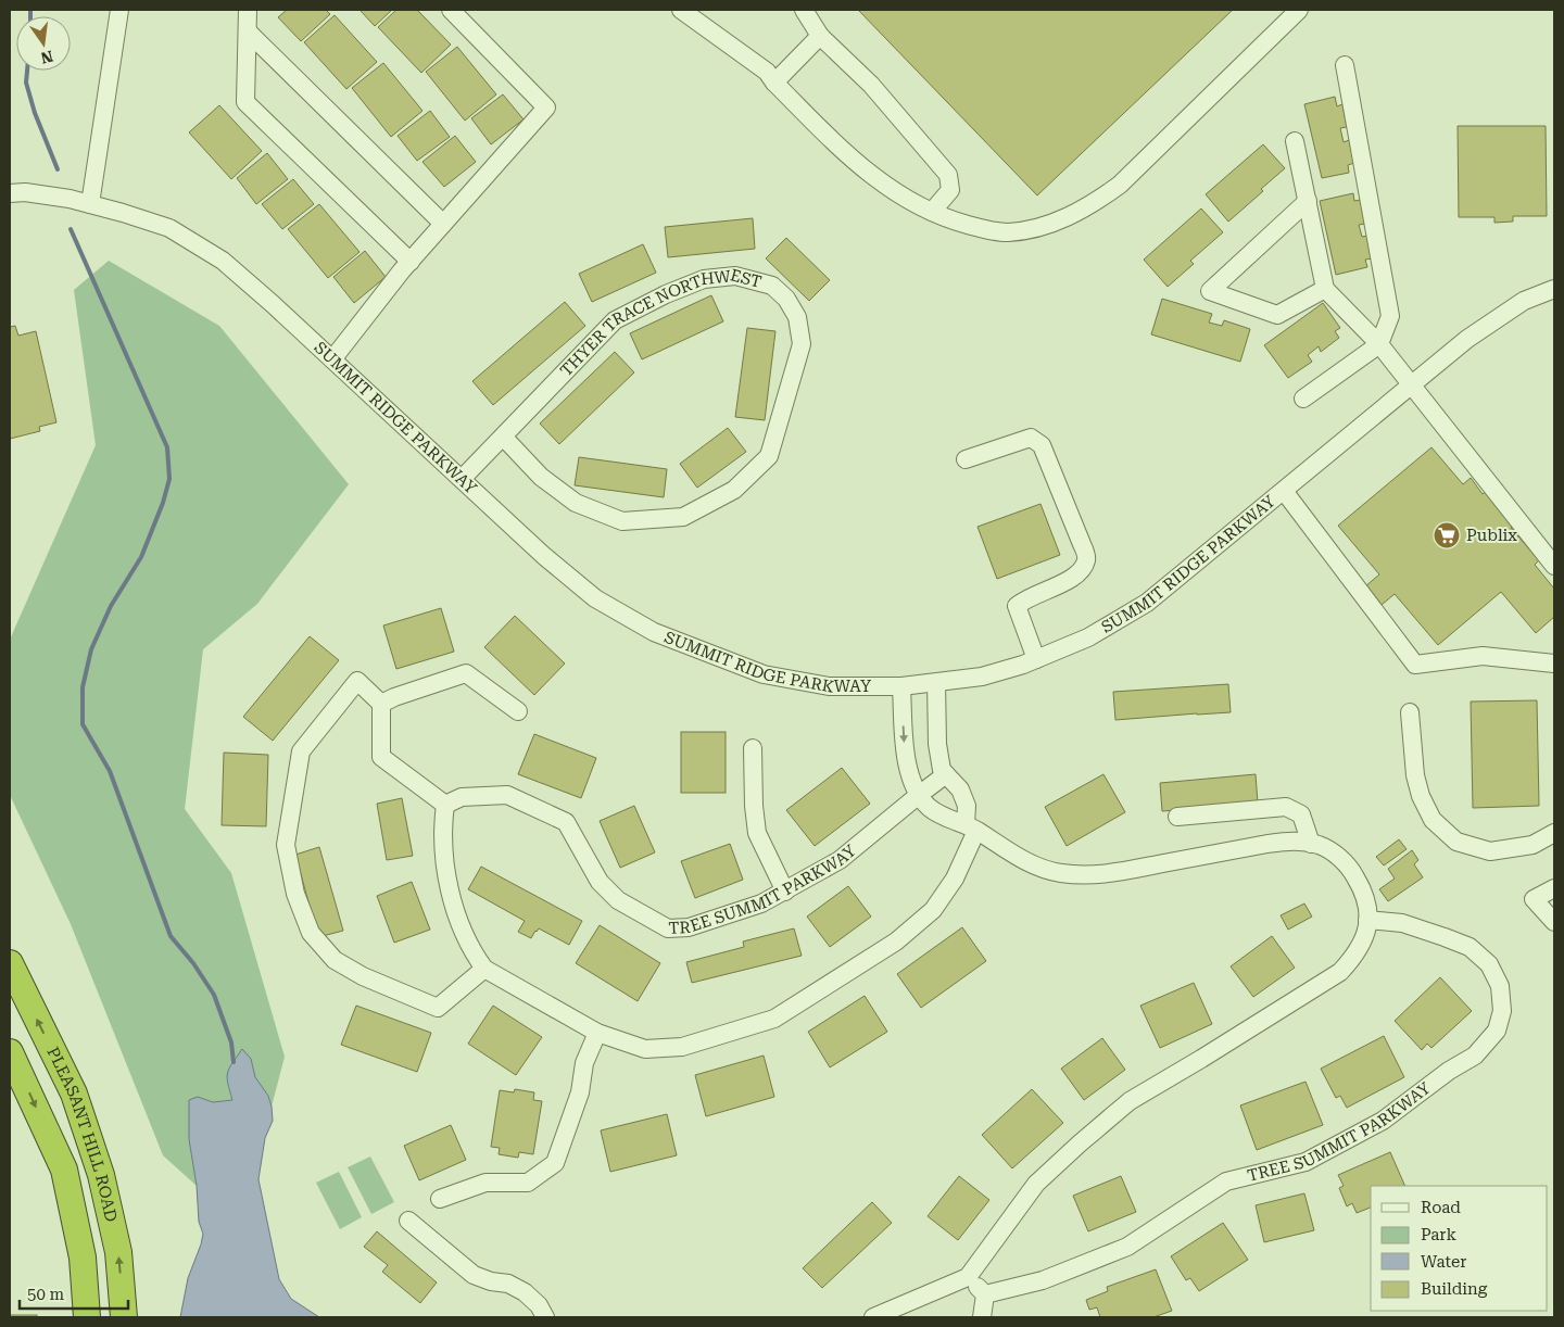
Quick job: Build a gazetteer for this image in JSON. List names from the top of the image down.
{
  "streets": {
    "highway": ["PLEASANT HILL ROAD"],
    "street": ["THYER TRACE NORTHWEST", "SUMMIT RIDGE PARKWAY", "TREE SUMMIT PARKWAY"]
  },
  "crossings": [
    ["THYER TRACE NORTHWEST", "SUMMIT RIDGE PARKWAY"]
  ],
  "places": {
    "supermarket": ["Publix"]
  },
  "legend": [
    "Road",
    "Park",
    "Water",
    "Building"
  ],
  "scale_bar": "50 m",
  "north": "bottom"
}
